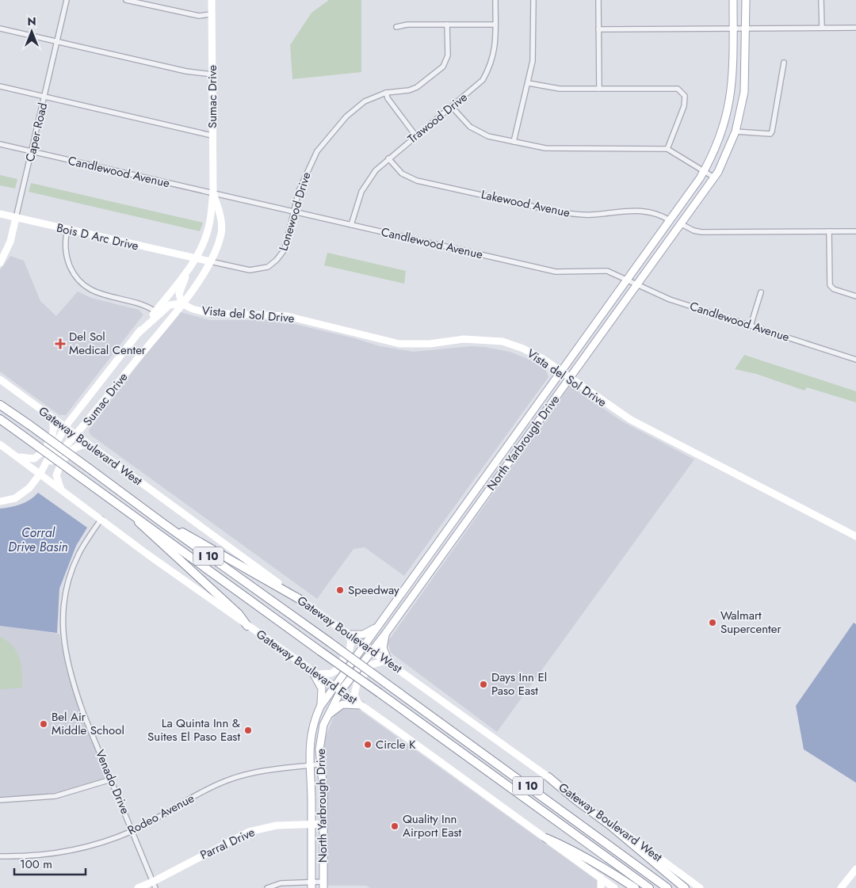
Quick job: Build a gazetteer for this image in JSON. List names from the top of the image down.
{
  "streets": {
    "highway": ["I 10"],
    "main road": [
      "Sumac Drive",
      "Caper Road",
      "Bois D Arc Drive",
      "Vista del Sol Drive",
      "North Yarbrough Drive",
      "Gateway Boulevard West",
      "Gateway Boulevard East",
      "Parral Drive"
    ],
    "street": [
      "Trawood Drive",
      "Candlewood Avenue",
      "Lakewood Avenue",
      "Lonewood Drive",
      "Venado Drive",
      "Rodeo Avenue"
    ]
  },
  "crossings": [
    ["Sumac Drive", "Candlewood Avenue"],
    ["Sumac Drive", "Lonewood Drive"],
    ["Sumac Drive", "Bois D Arc Drive"],
    ["Sumac Drive", "Vista del Sol Drive"],
    ["Sumac Drive", "Gateway Boulevard West"],
    ["Sumac Drive", "Gateway Boulevard East"],
    ["Trawood Drive", "Candlewood Avenue"],
    ["Trawood Drive", "Lakewood Avenue"],
    ["Caper Road", "Candlewood Avenue"],
    ["Caper Road", "Bois D Arc Drive"],
    ["Candlewood Avenue", "Lonewood Drive"],
    ["Candlewood Avenue", "North Yarbrough Drive"],
    ["Lakewood Avenue", "North Yarbrough Drive"],
    ["Lonewood Drive", "Bois D Arc Drive"],
    ["Vista del Sol Drive", "North Yarbrough Drive"],
    ["North Yarbrough Drive", "Gateway Boulevard West"],
    ["North Yarbrough Drive", "Gateway Boulevard East"],
    ["North Yarbrough Drive", "Rodeo Avenue"],
    ["North Yarbrough Drive", "Parral Drive"],
    ["Gateway Boulevard East", "Venado Drive"],
    ["Venado Drive", "Rodeo Avenue"],
    ["Venado Drive", "Parral Drive"]
  ],
  "water": ["Corral Drive Basin"],
  "places": {
    "health": ["Del Sol Medical Center"],
    "other": [
      "Speedway",
      "Walmart Supercenter",
      "Days Inn El Paso East",
      "Bel Air Middle School",
      "La Quinta Inn & Suites El Paso East",
      "Circle K",
      "Quality Inn Airport East"
    ]
  },
  "scale_bar": "100 m",
  "north": "top"
}
